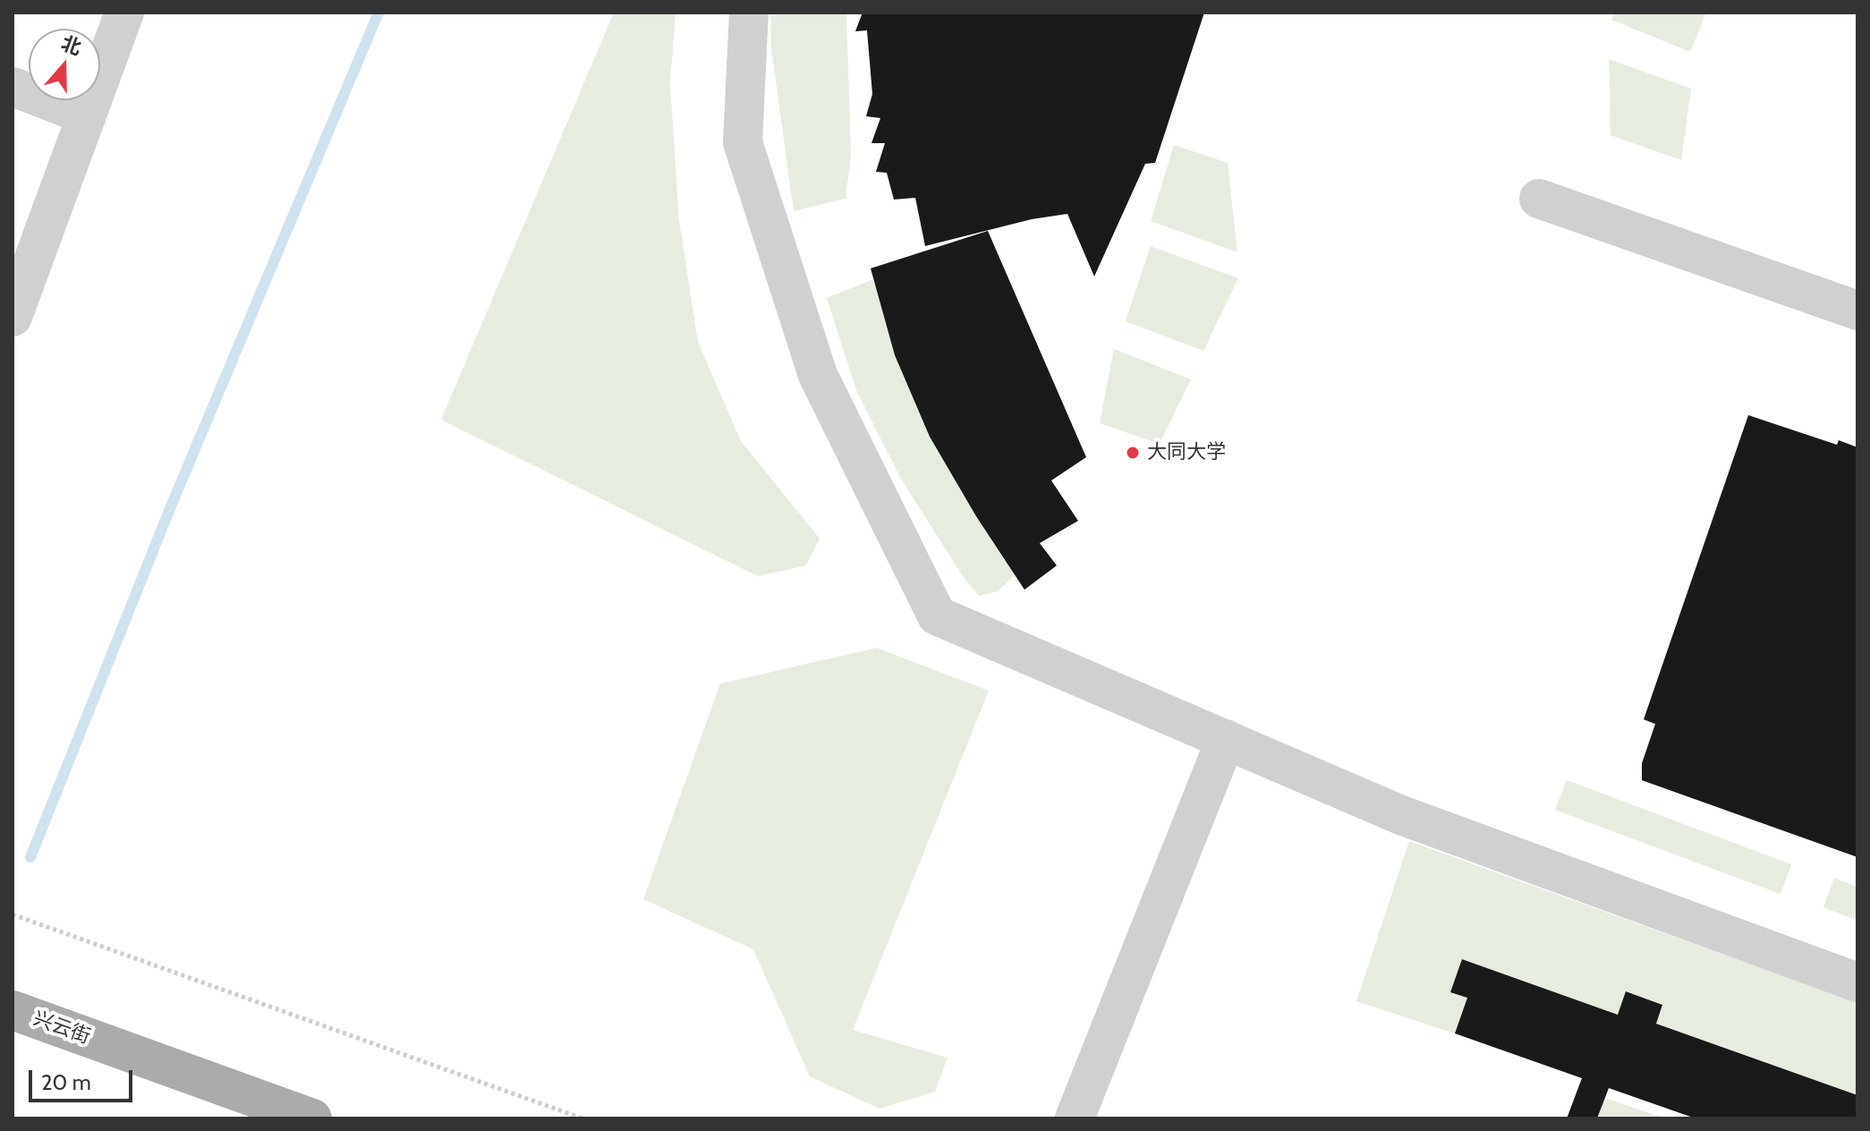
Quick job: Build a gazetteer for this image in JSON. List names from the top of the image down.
{
  "streets": {
    "main road": ["兴云街"]
  },
  "places": ["大同大学"],
  "scale_bar": "20 m",
  "north": "top"
}
